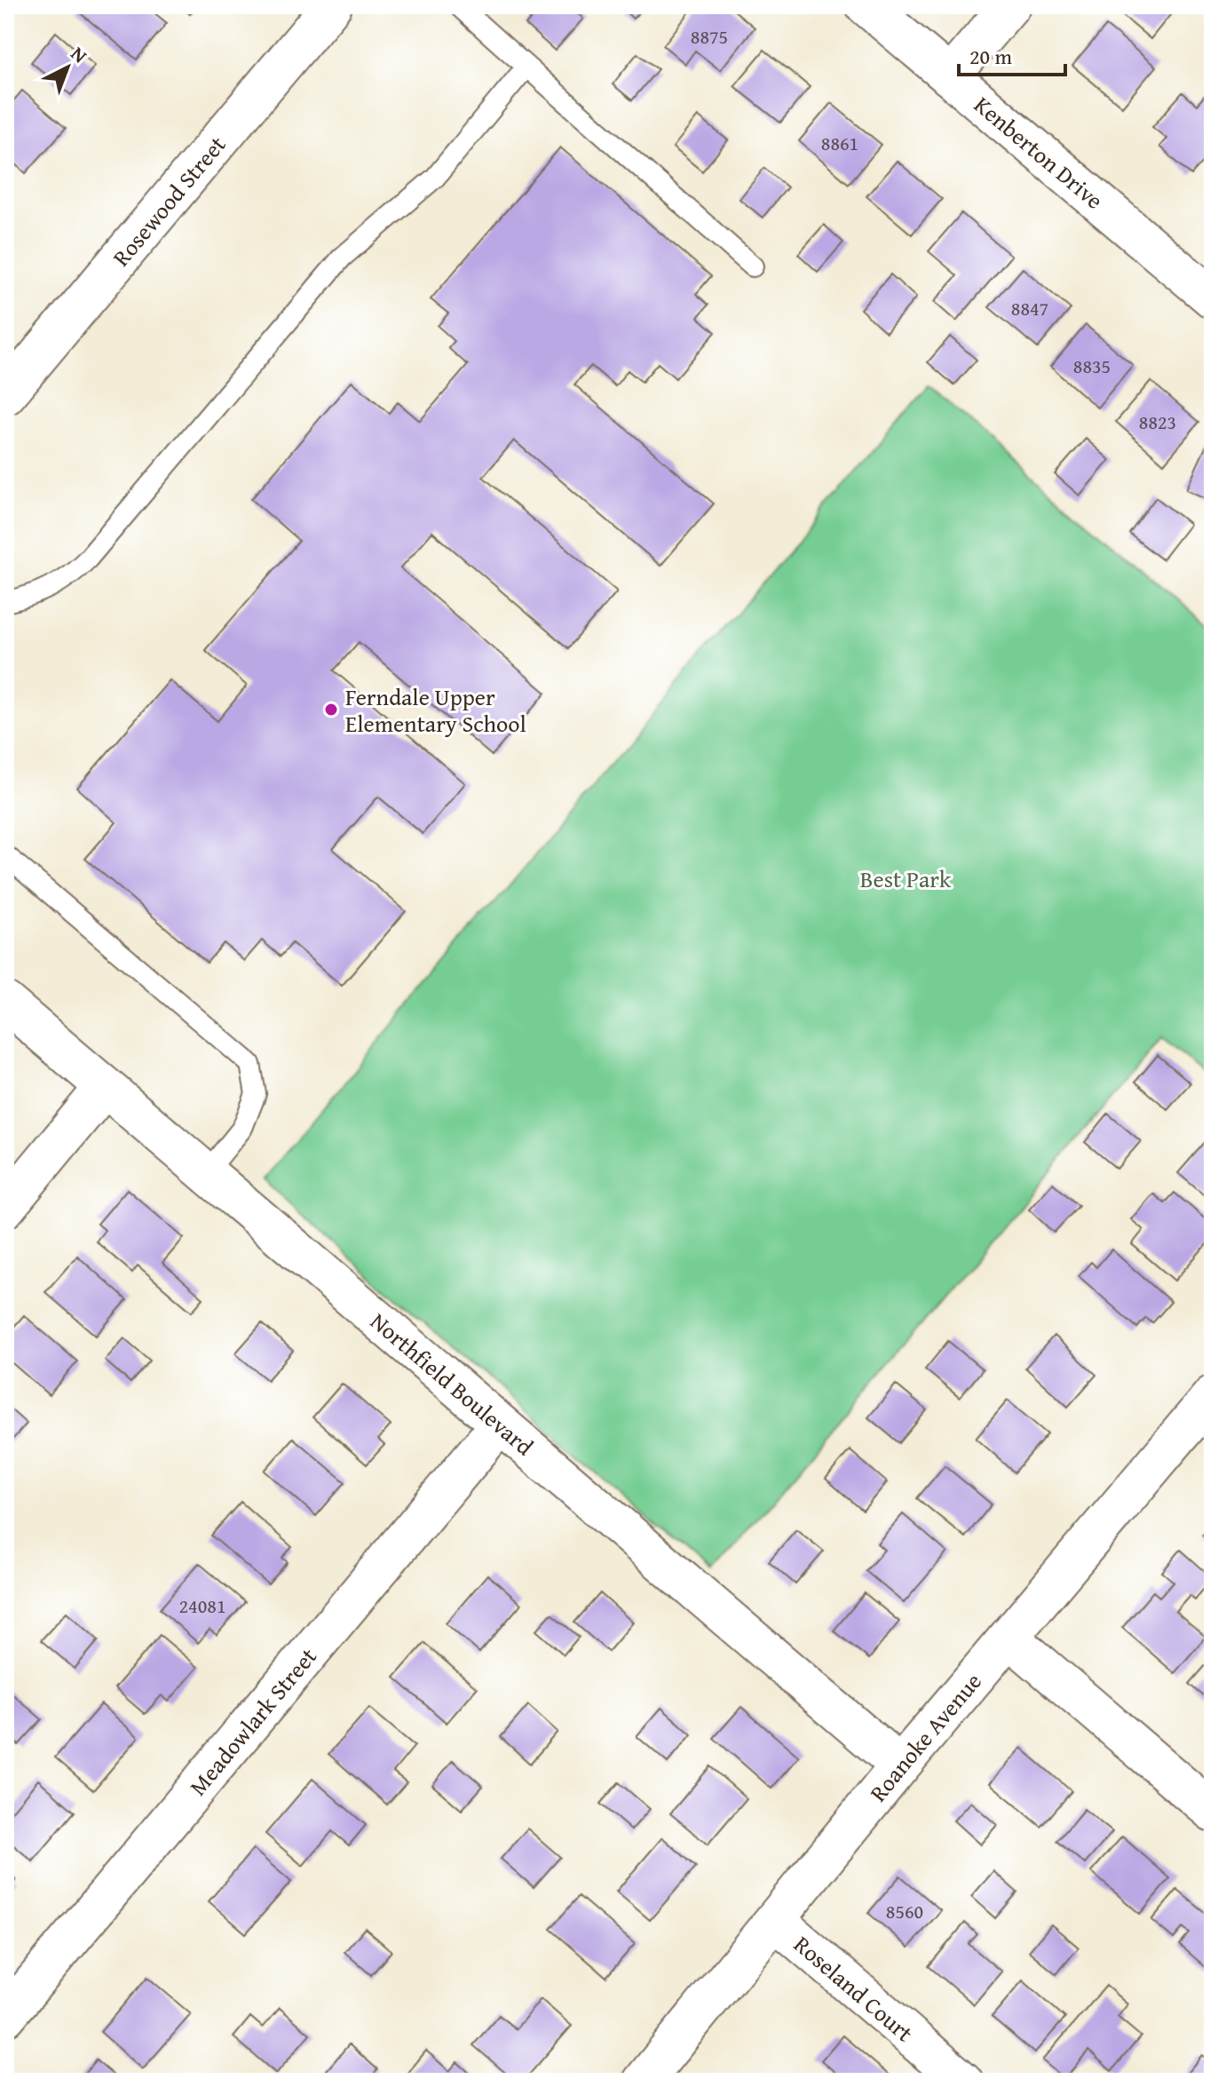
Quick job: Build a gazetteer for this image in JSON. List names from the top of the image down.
{
  "streets": {
    "street": [
      "Kenberton Drive",
      "Rosewood Street",
      "Northfield Boulevard",
      "Meadowlark Street",
      "Roanoke Avenue",
      "Roseland Court"
    ]
  },
  "crossings": [
    ["Northfield Boulevard", "Meadowlark Street"],
    ["Northfield Boulevard", "Roanoke Avenue"],
    ["Roanoke Avenue", "Roseland Court"]
  ],
  "parks": ["Best Park"],
  "places": ["Ferndale Upper Elementary School"],
  "house_numbers": [
    "8875",
    "8861",
    "8847",
    "8835",
    "8823",
    "24081",
    "8560"
  ],
  "scale_bar": "20 m",
  "north": "top right"
}
